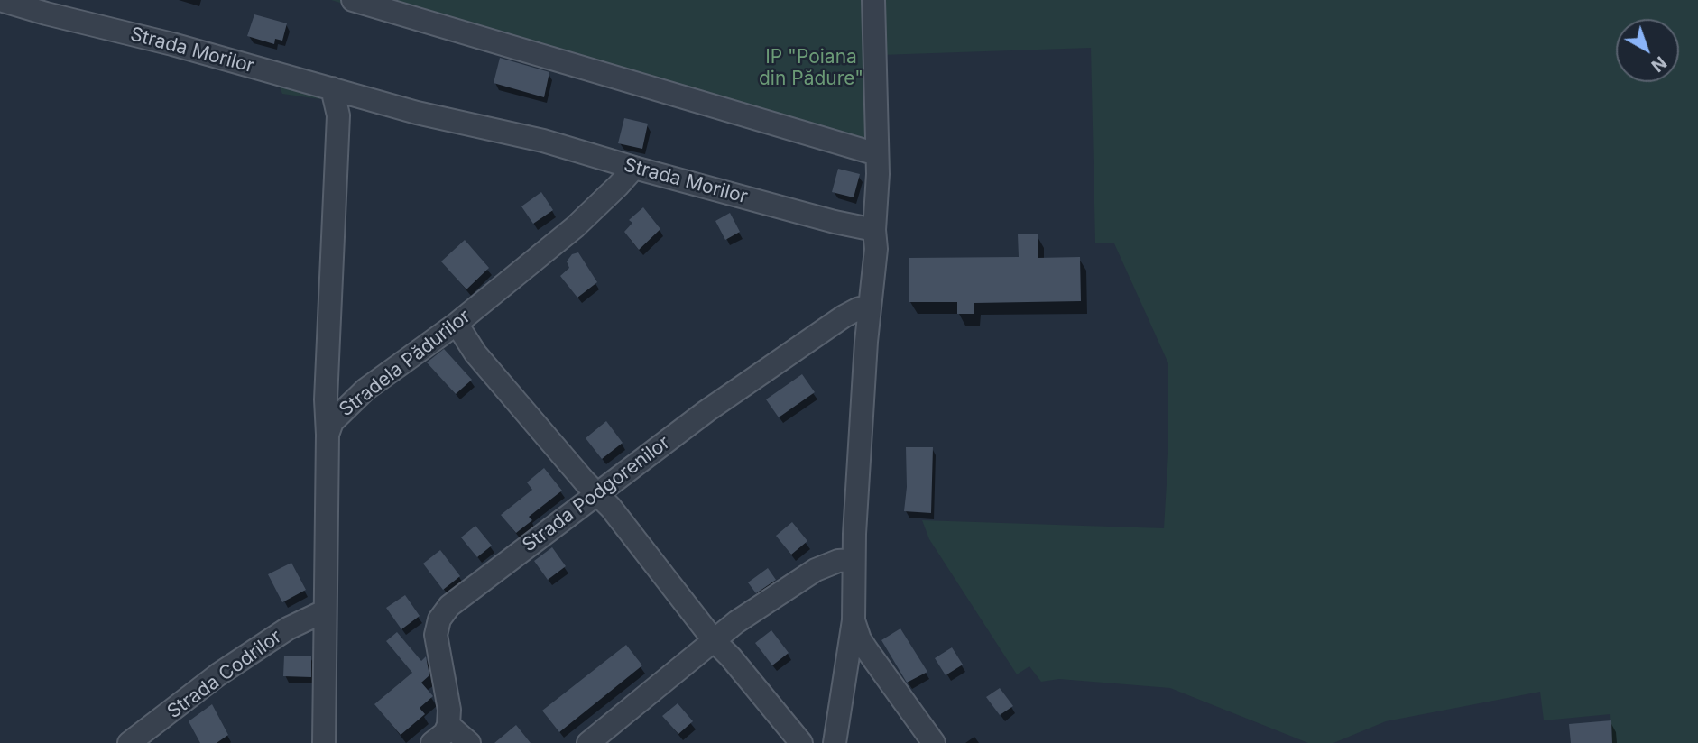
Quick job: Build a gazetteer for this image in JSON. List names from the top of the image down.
{
  "streets": {
    "street": [
      "Strada Morilor",
      "Stradela Pădurilor",
      "Strada Podgorenilor",
      "Strada Codrilor"
    ]
  },
  "crossings": [
    ["Strada Morilor", "Stradela Pădurilor"],
    ["Stradela Pădurilor", "Strada Codrilor"]
  ],
  "parks": ["IP \"Poiana din Pădure\""],
  "north": "bottom right"
}
